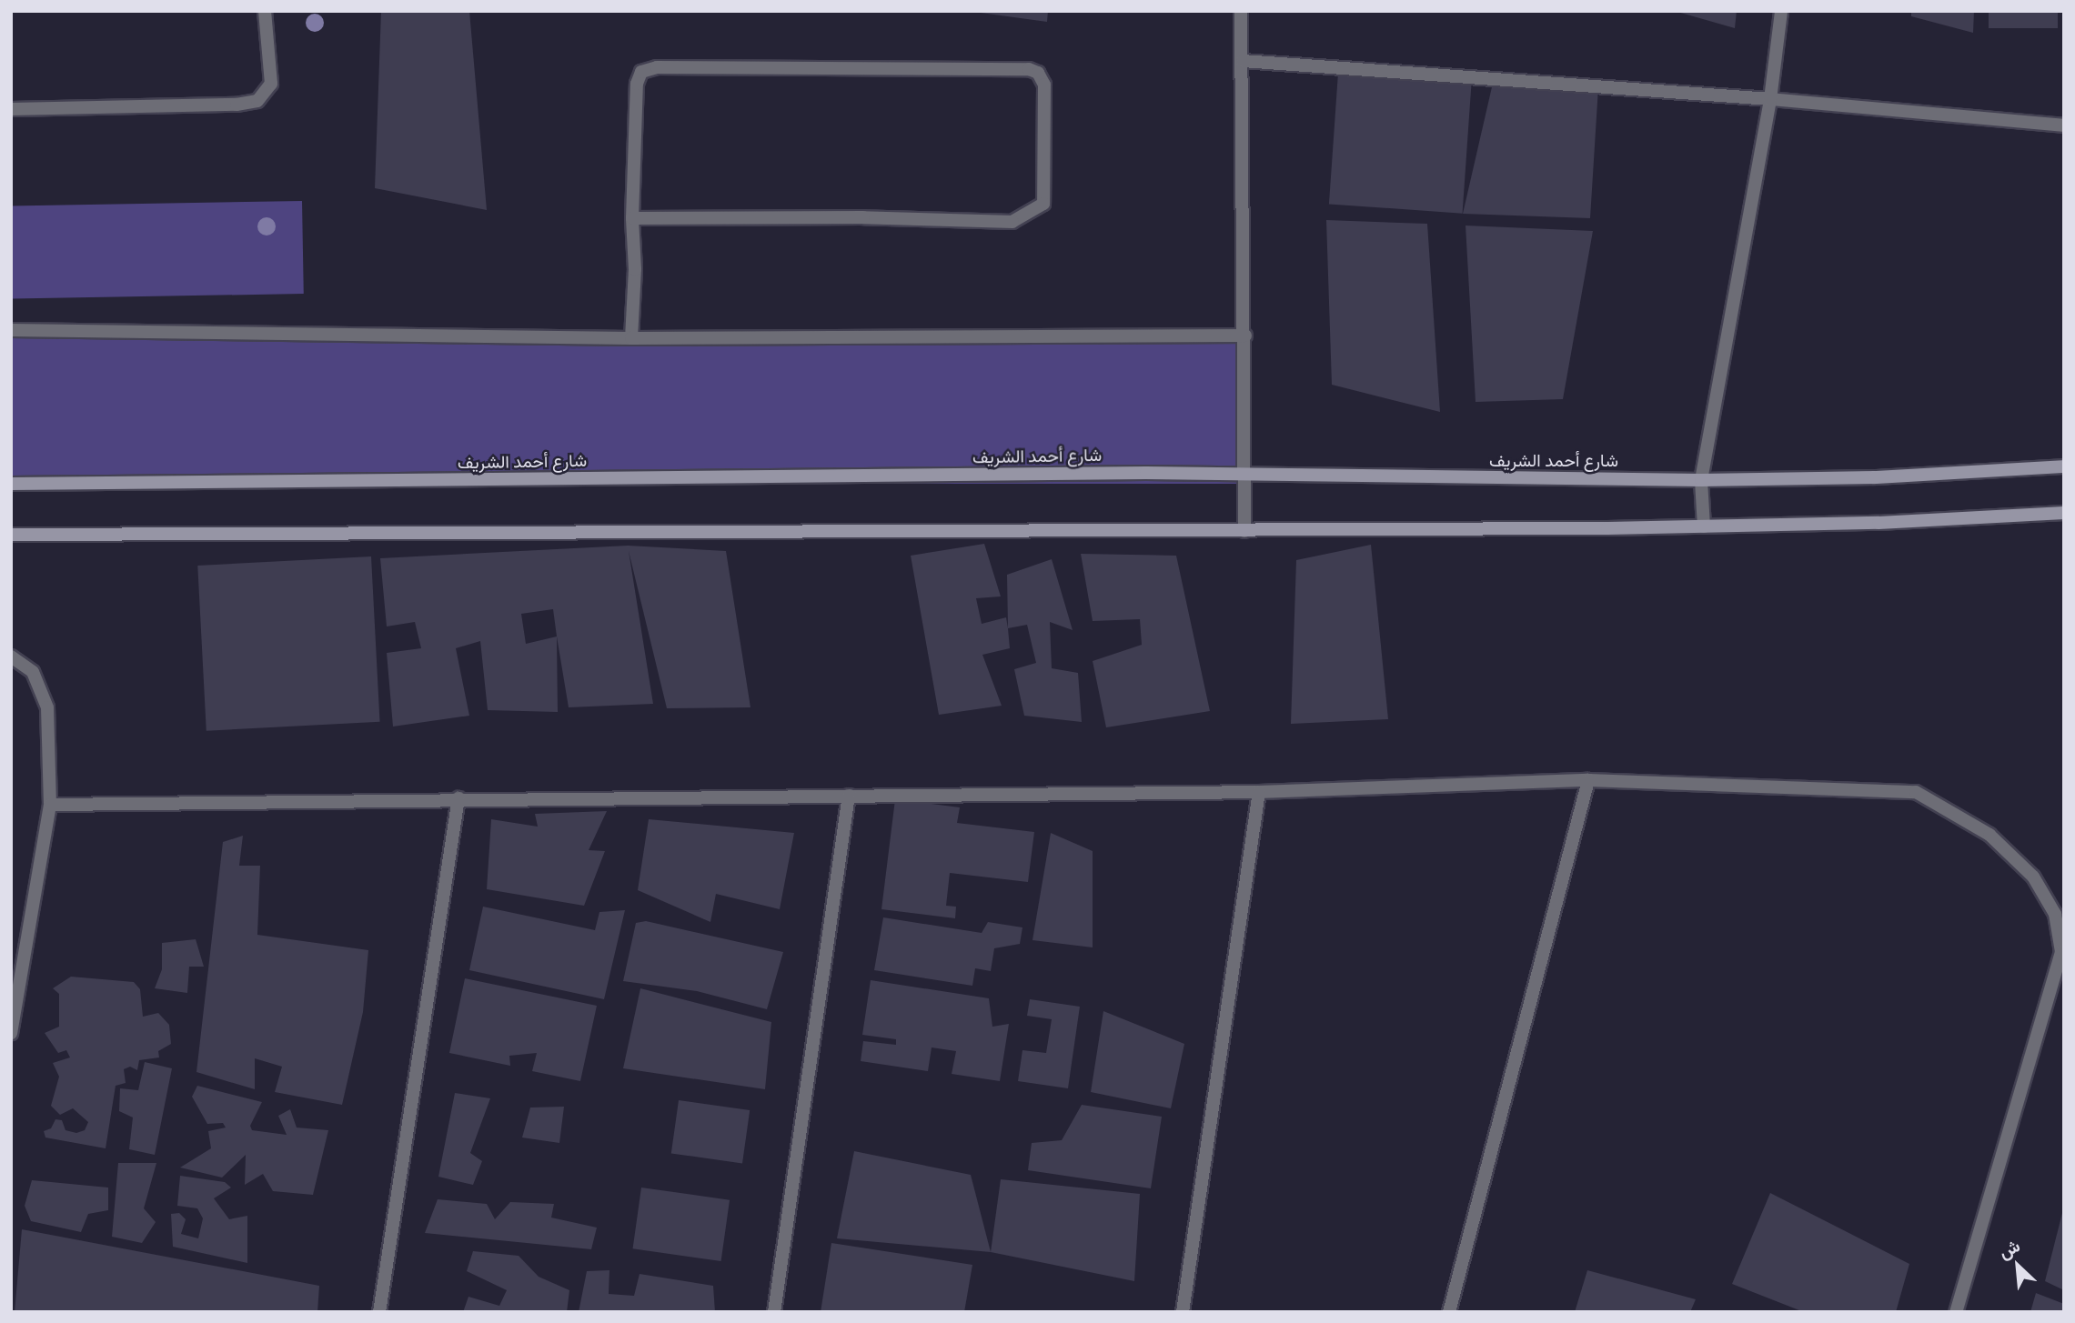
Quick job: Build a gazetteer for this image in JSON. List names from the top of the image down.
{
  "streets": {
    "street": ["شارع أحمد الشريف"]
  },
  "north": "top left"
}
